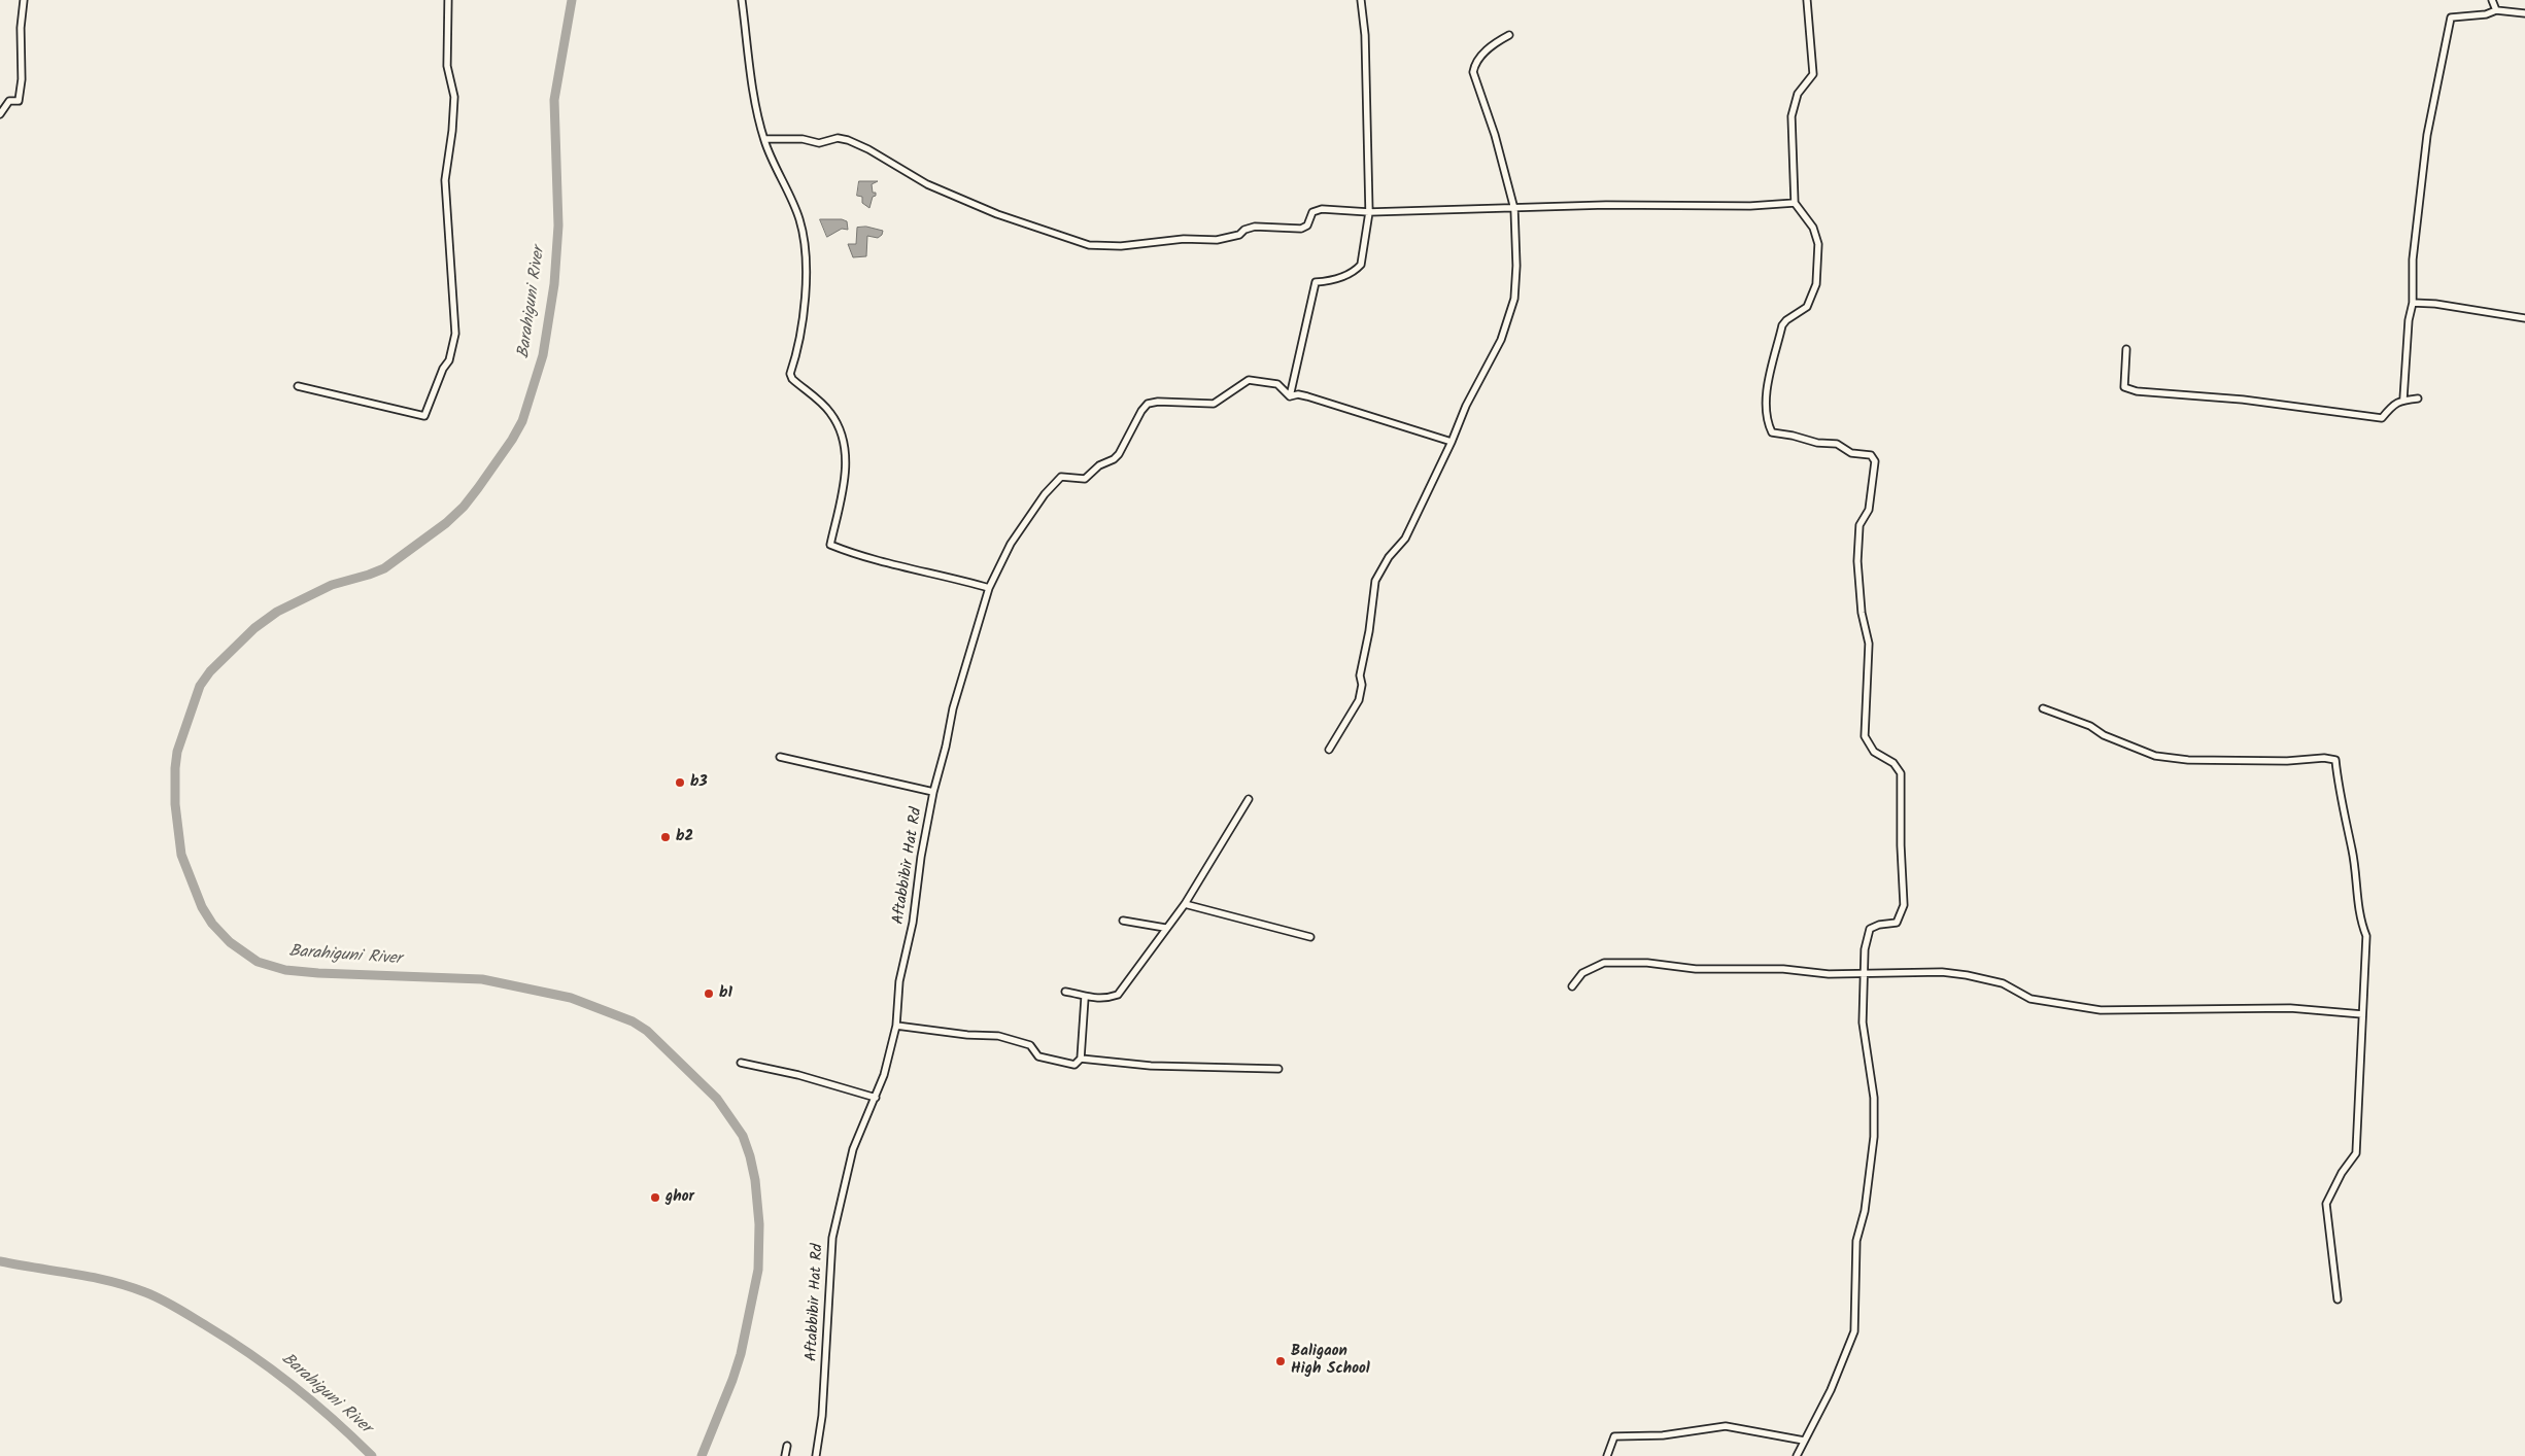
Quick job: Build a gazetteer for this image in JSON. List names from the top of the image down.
{
  "streets": {
    "street": ["Aftabbibir Hat Rd"]
  },
  "water": ["Barahiguni River"],
  "places": [
    "b3",
    "b2",
    "b1",
    "ghor",
    "Baligaon High School"
  ]
}
